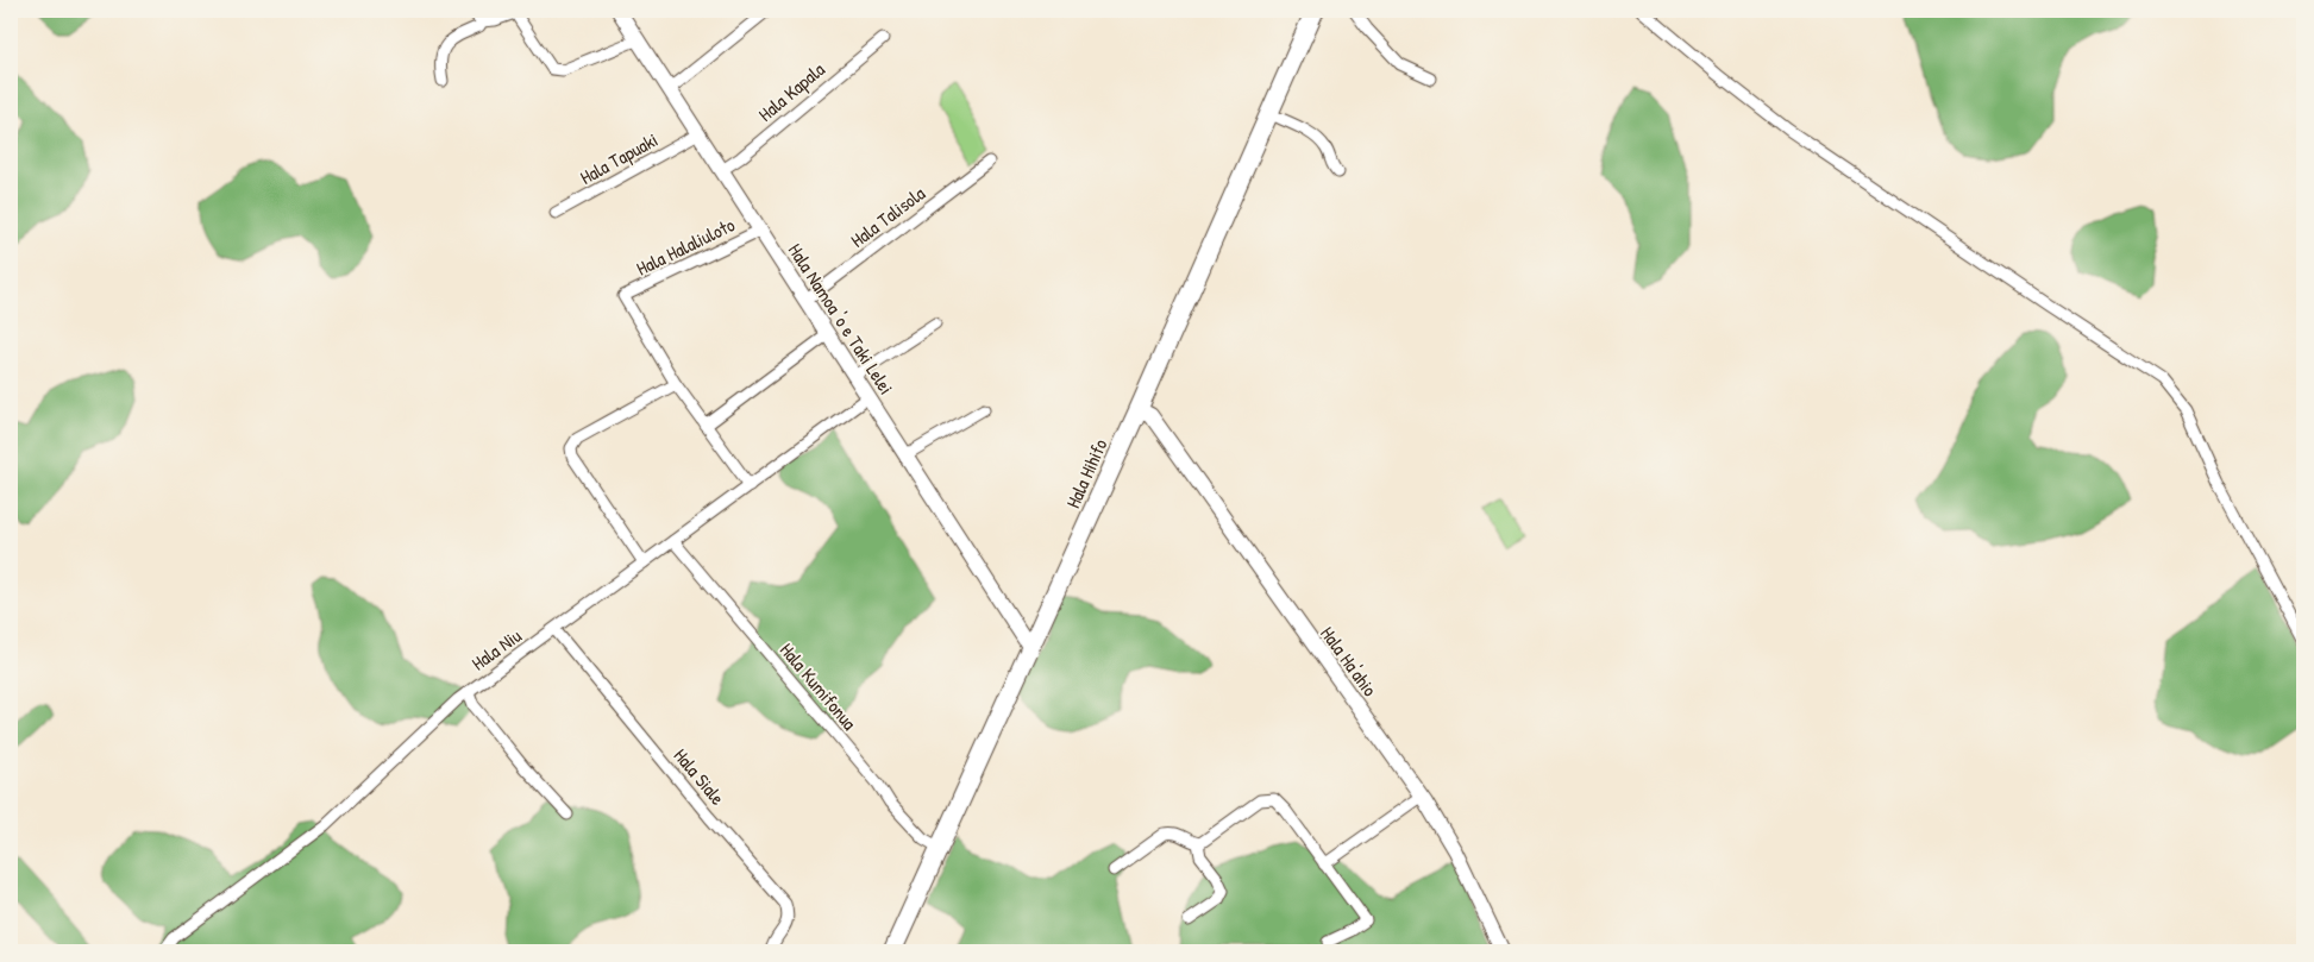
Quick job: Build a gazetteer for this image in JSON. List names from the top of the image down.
{
  "streets": {
    "main road": ["Hala Hihifo"],
    "street": [
      "Hala Kapala",
      "Hala Tapuaki",
      "Hala Talisola",
      "Hala Halaliuloto",
      "Hala Namoa 'o e Taki Lelei",
      "Hala Niu",
      "Hala Ha'ahio",
      "Hala Kumifonua",
      "Hala Siale"
    ]
  },
  "crossings": [
    ["Hala Kapala", "Hala Namoa 'o e Taki Lelei"],
    ["Hala Tapuaki", "Hala Namoa 'o e Taki Lelei"],
    ["Hala Talisola", "Hala Namoa 'o e Taki Lelei"],
    ["Hala Halaliuloto", "Hala Namoa 'o e Taki Lelei"],
    ["Hala Namoa 'o e Taki Lelei", "Hala Hihifo"],
    ["Hala Namoa 'o e Taki Lelei", "Hala Niu"],
    ["Hala Hihifo", "Hala Ha'ahio"],
    ["Hala Hihifo", "Hala Kumifonua"],
    ["Hala Niu", "Hala Kumifonua"],
    ["Hala Niu", "Hala Siale"]
  ]
}
